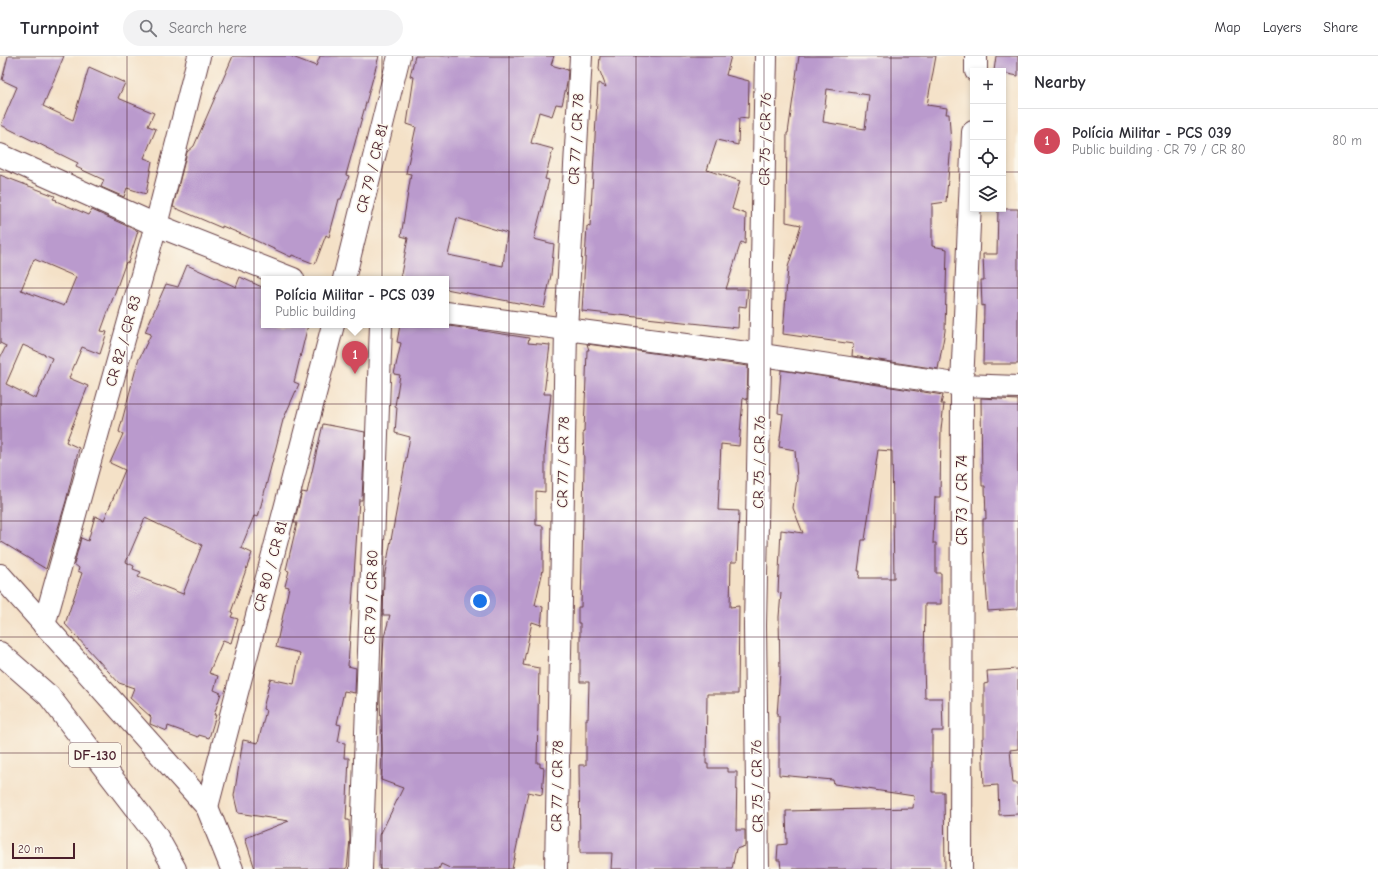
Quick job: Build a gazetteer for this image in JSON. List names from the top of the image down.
{
  "streets": {
    "street": [
      "CR 77 / CR 78",
      "CR 75 / CR 76",
      "CR 79 / CR 81",
      "CR 82 / CR 83",
      "CR 73 / CR 74",
      "CR 80 / CR 81",
      "CR 79 / CR 80",
      "DF-130"
    ]
  },
  "scale_bar": "20 m",
  "page": {
    "header": "Turnpoint",
    "search": "Search here",
    "nav": ["Map", "Layers", "Share"],
    "heading": "Nearby",
    "map_buttons": ["+", "−"],
    "list": [
      {
        "mark": "1",
        "name": "Polícia Militar - PCS 039",
        "note": "Public building · CR 79 / CR 80",
        "value": "80 m"
      }
    ],
    "popup": ["Polícia Militar - PCS 039", "Public building"],
    "pins": "1",
    "scale": "20 m"
  }
}
